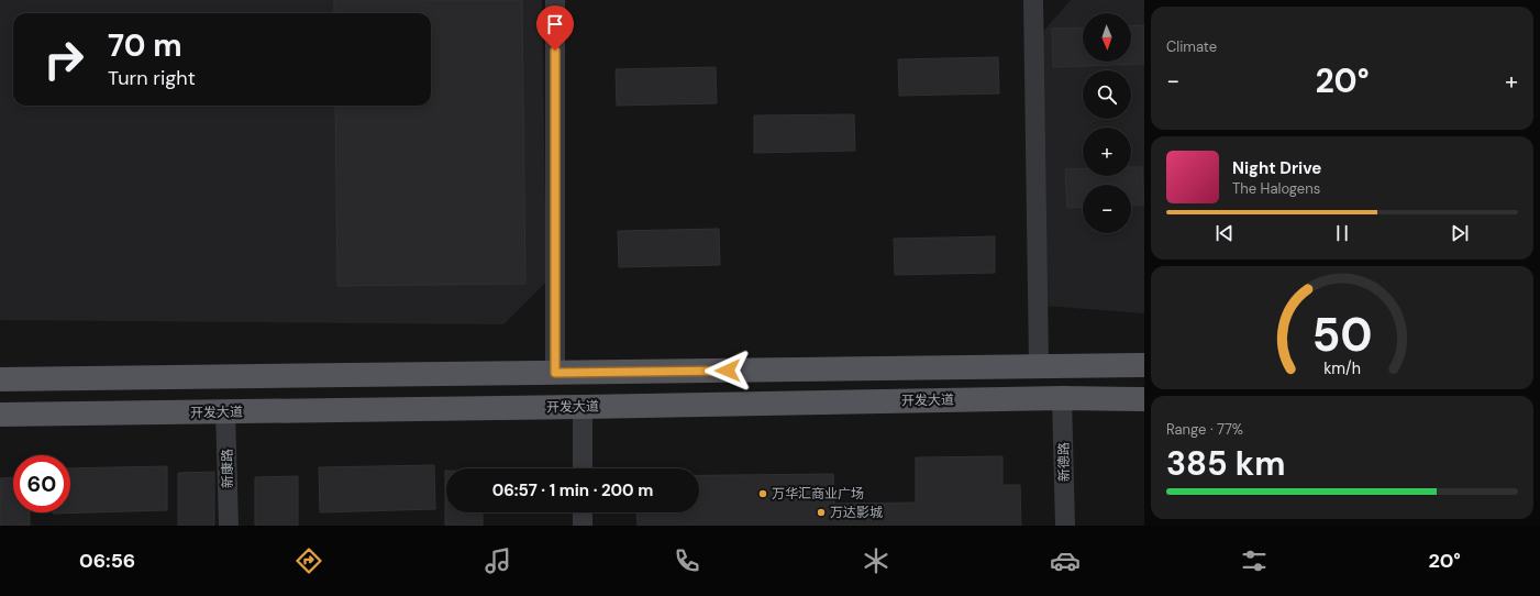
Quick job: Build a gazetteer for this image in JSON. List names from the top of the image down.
{
  "streets": {
    "main road": ["开发大道"],
    "street": ["新德路", "新康路"]
  },
  "crossings": [
    ["开发大道", "新德路"],
    ["开发大道", "新康路"]
  ],
  "places": ["万华汇商业广场", "万达影城"],
  "north": "bottom",
  "page": {
    "tile": [
      "Climate",
      ["Range · 77%", "385 km"]
    ],
    "map_buttons": ["+", "−"],
    "turn": ["70 m", "Turn right"],
    "heat": ["−", "20°", "+"],
    "song": ["Night Drive", "The Halogens"],
    "limit": "60",
    "trip": "06:57 · 1 min · 200 m",
    "tabs": ["06:56", "20°"],
    "gauge": ["50", "km/h"]
  }
}
